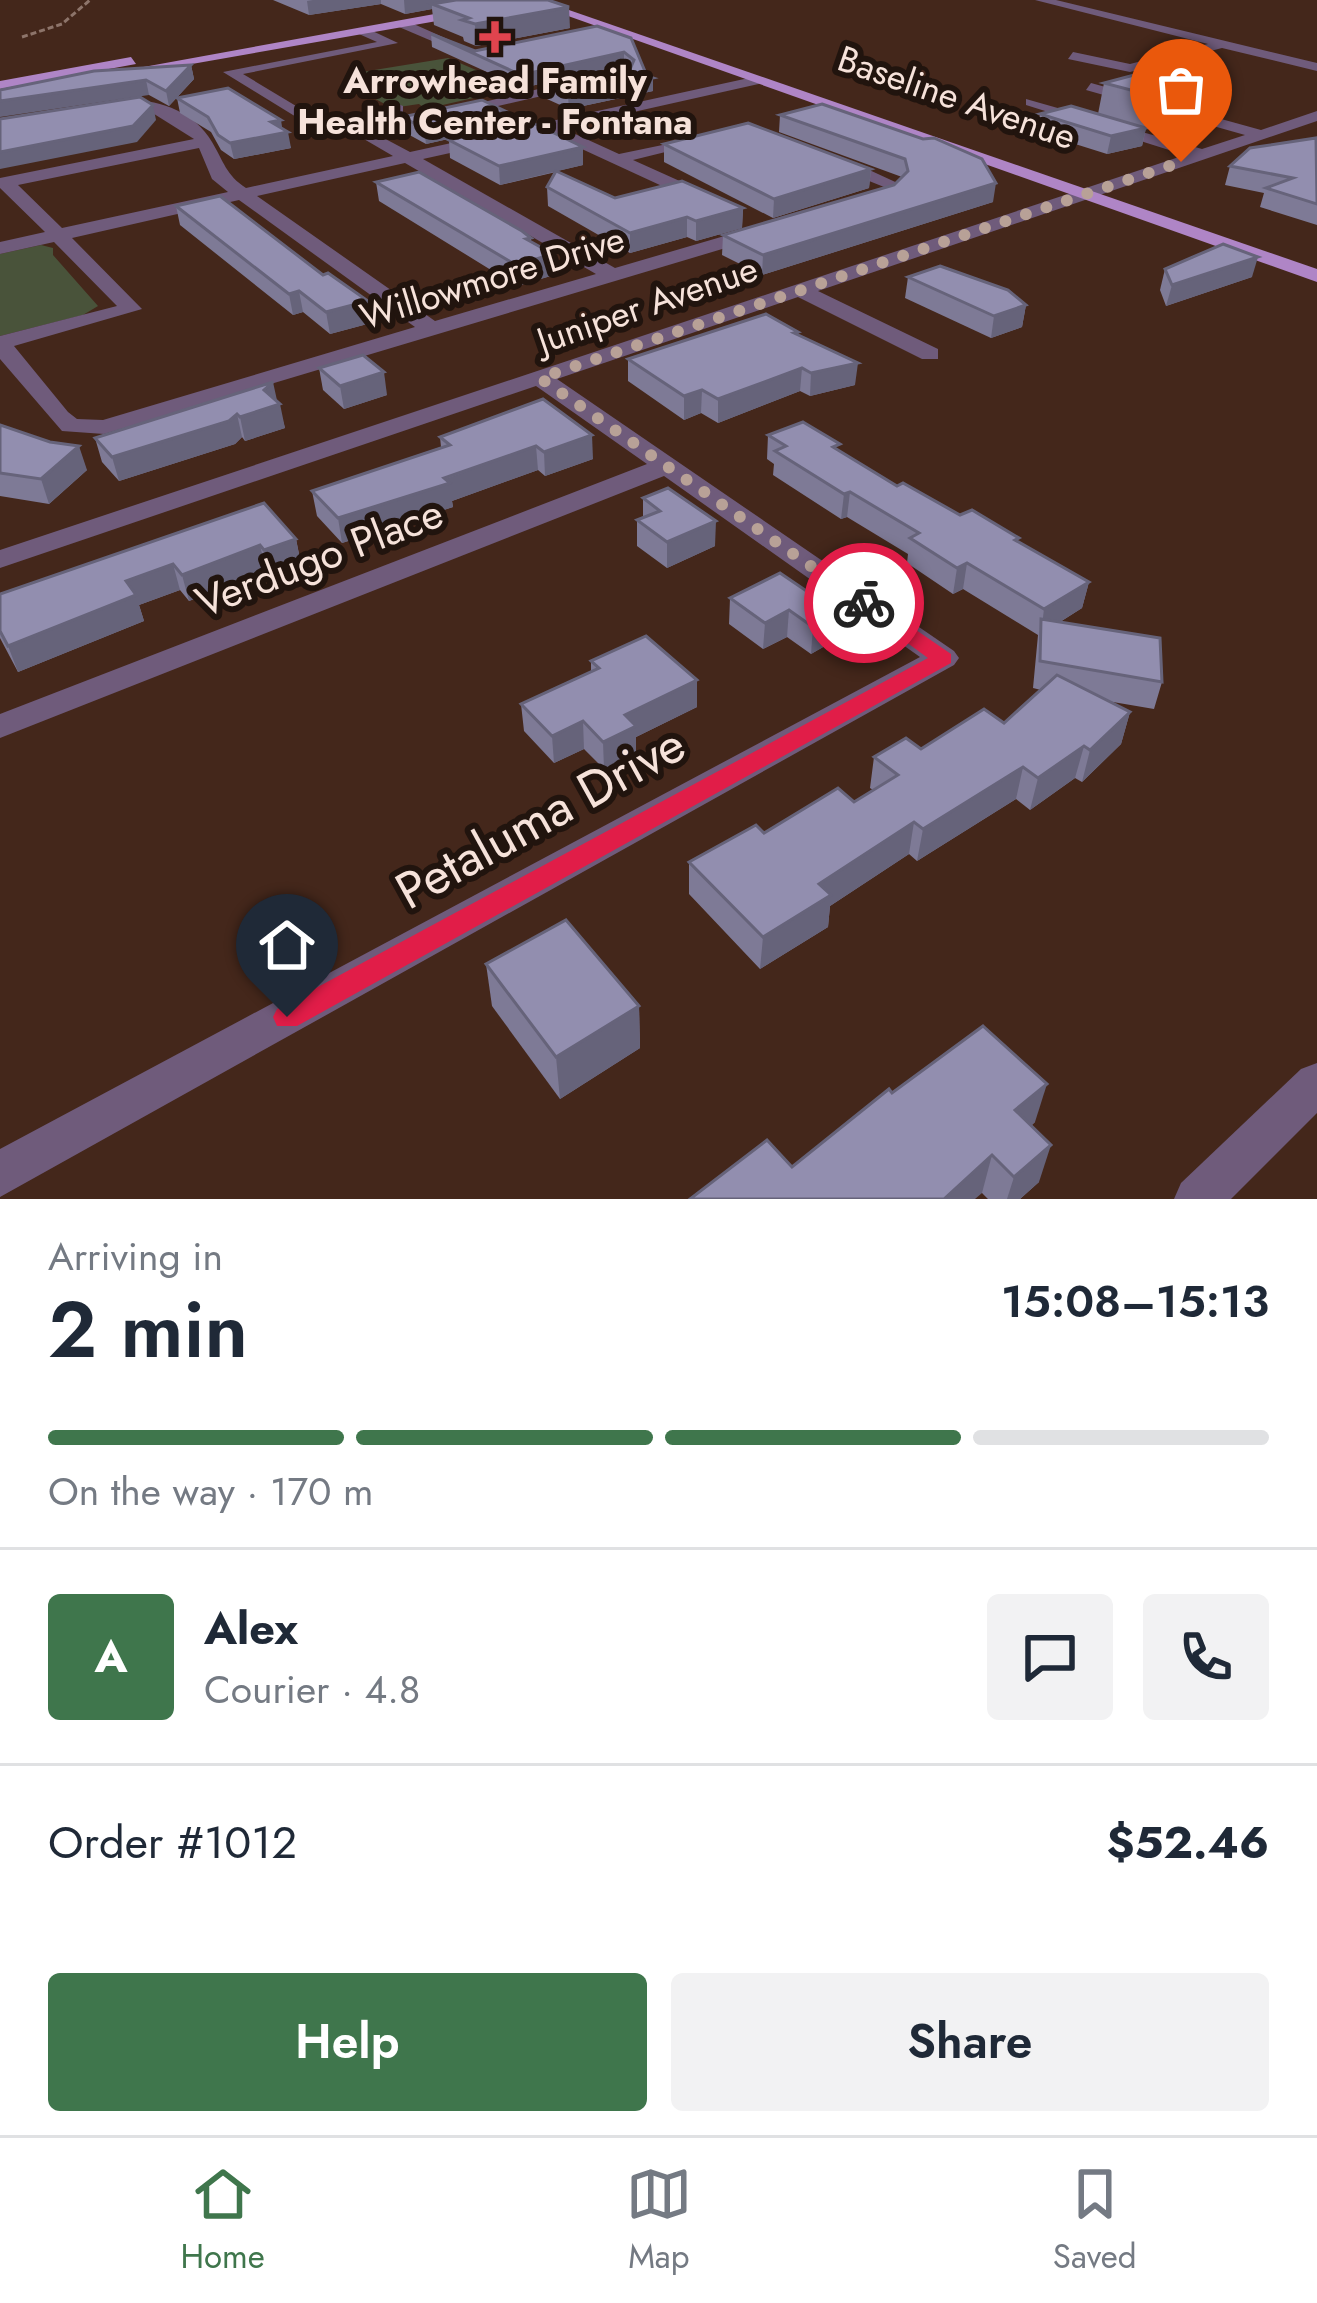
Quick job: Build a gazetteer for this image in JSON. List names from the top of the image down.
{
  "streets": {
    "main road": ["Baseline Avenue"],
    "street": [
      "Willowmore Drive",
      "Juniper Avenue",
      "Verdugo Place",
      "Petaluma Drive"
    ]
  },
  "crossings": [
    ["Baseline Avenue", "Juniper Avenue"],
    ["Verdugo Place", "Petaluma Drive"]
  ],
  "places": {
    "health": ["Arrowhead Family Health Center - Fontana"]
  },
  "page": {
    "heading": ["2 min", "Arriving in", "15:08–15:13"],
    "panel": [
      "Alex",
      "Courier · 4.8",
      "Order #1012",
      "$52.46"
    ],
    "bar": "On the way · 170 m",
    "round": "A",
    "buttons": ["Help", "Share"],
    "tabs": ["Home", "Map", "Saved"]
  }
}
